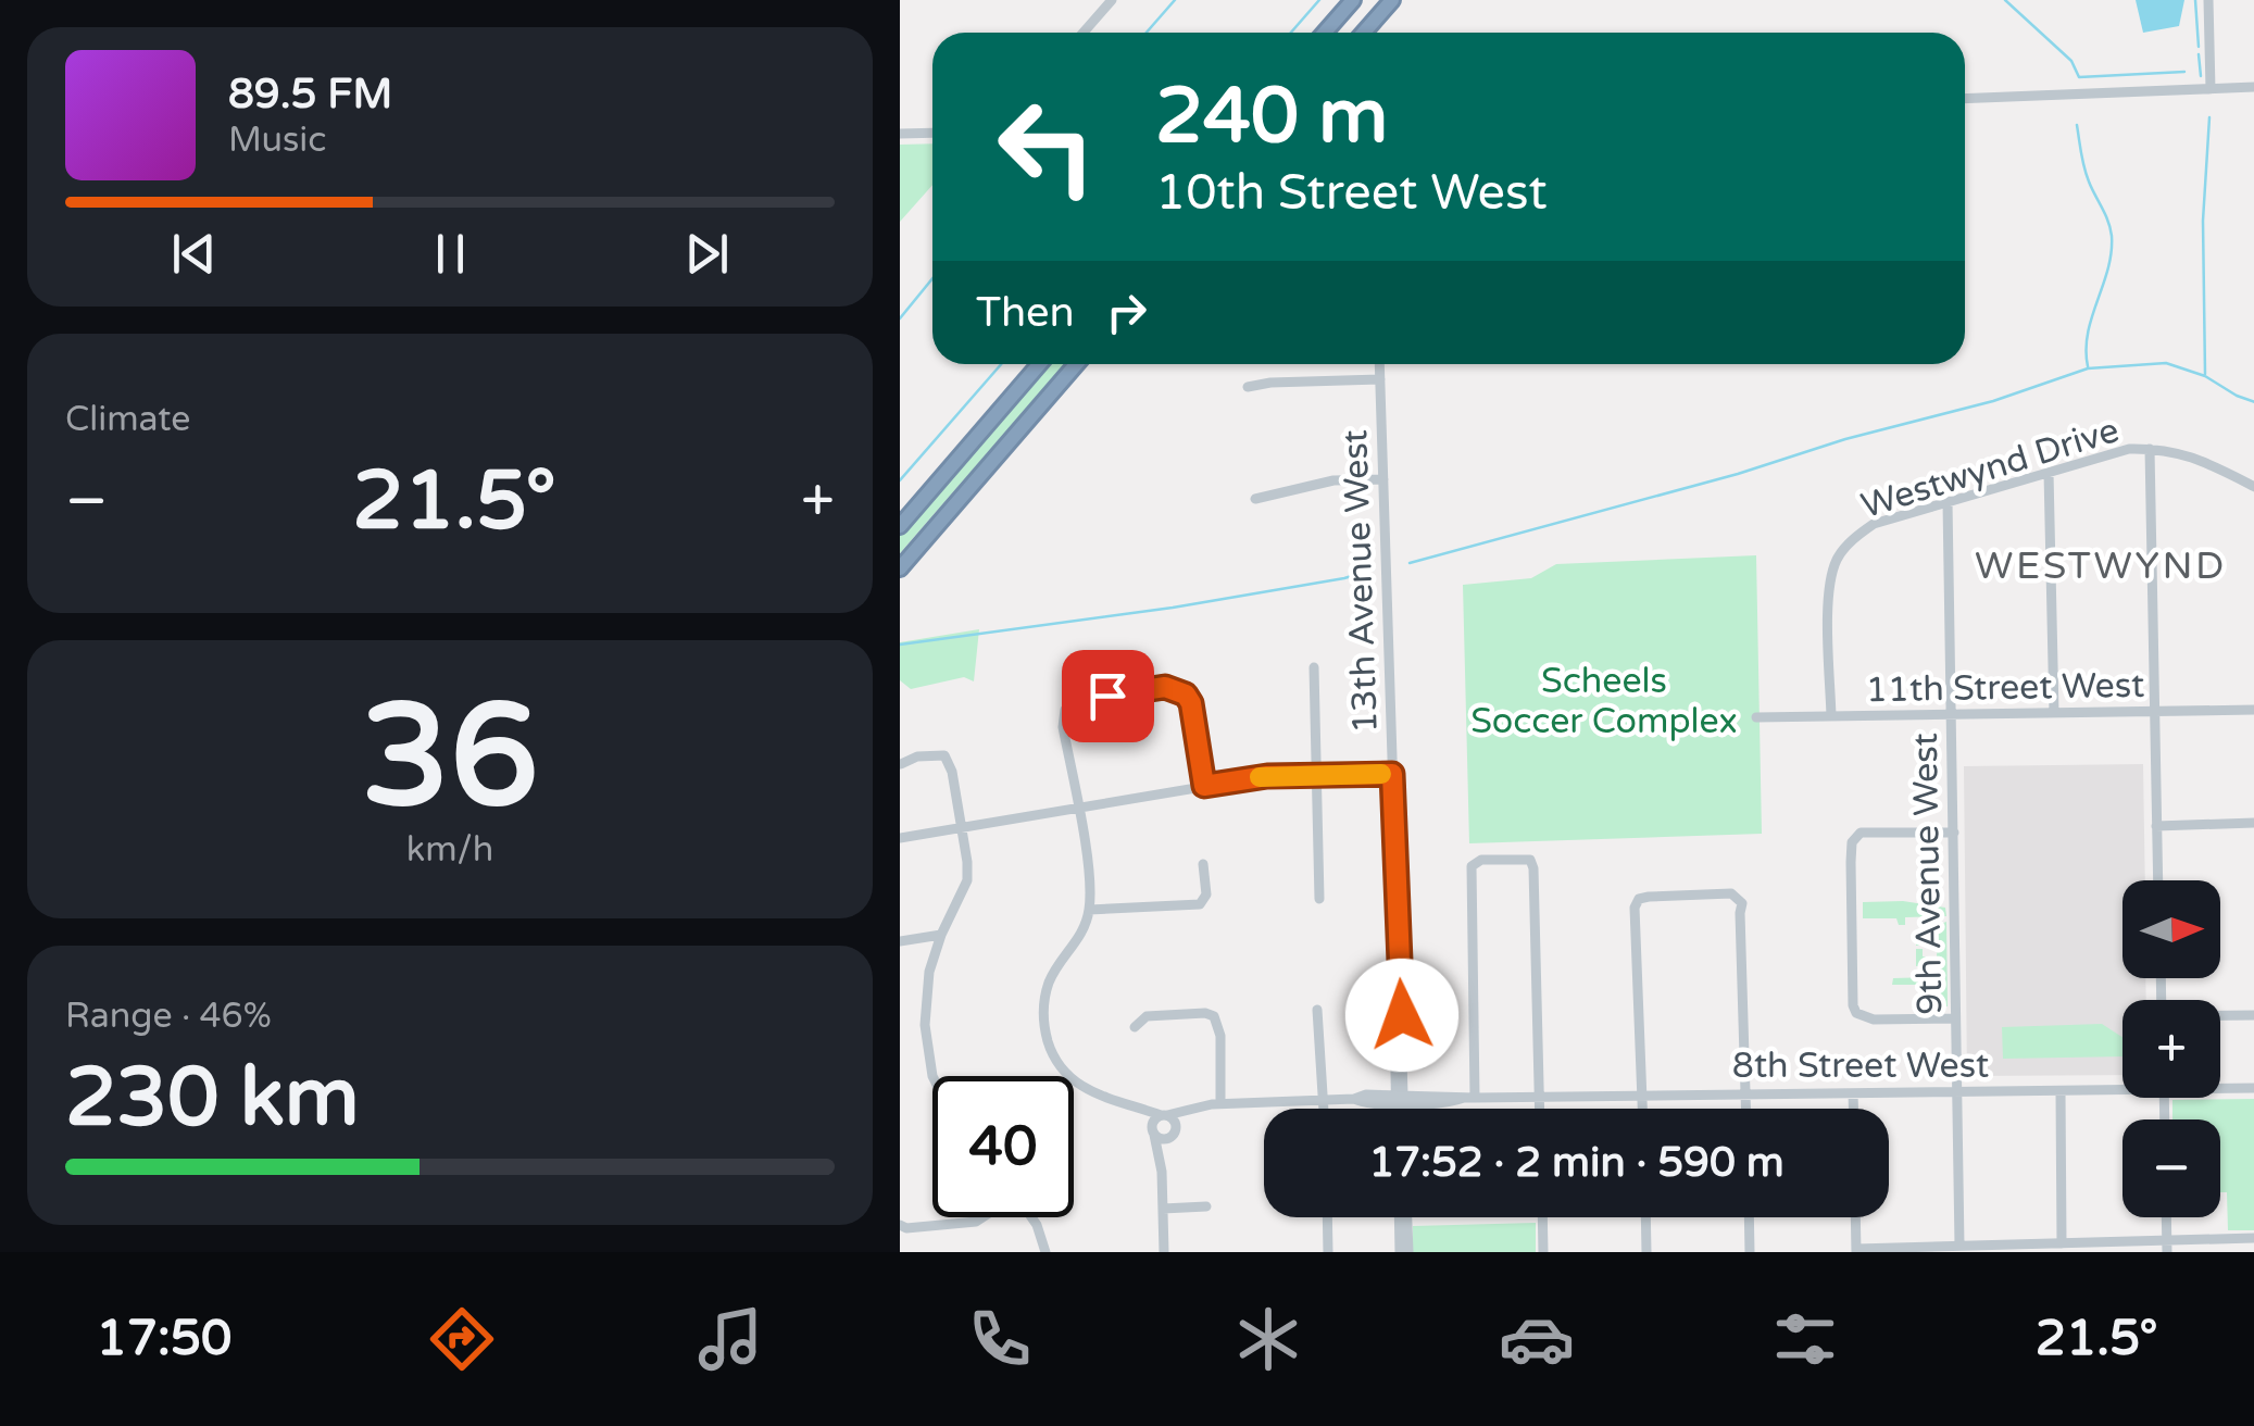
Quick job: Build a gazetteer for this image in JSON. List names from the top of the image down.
{
  "streets": {
    "street": [
      "Westwynd Drive",
      "13th Avenue West",
      "11th Street West",
      "9th Avenue West",
      "8th Street West"
    ]
  },
  "crossings": [
    ["Westwynd Drive", "11th Street West"],
    ["Westwynd Drive", "9th Avenue West"],
    ["13th Avenue West", "8th Street West"],
    ["11th Street West", "9th Avenue West"],
    ["9th Avenue West", "8th Street West"]
  ],
  "districts": ["WESTWYND"],
  "parks": ["Scheels Soccer Complex"],
  "north": "right",
  "page": {
    "turn": ["240 m", "10th Street West"],
    "song": ["89.5 FM", "Music"],
    "then": "Then",
    "tile": [
      "Climate",
      ["36", "km/h"],
      ["Range · 46%", "230 km"]
    ],
    "heat": ["−", "21.5°", "+"],
    "map_buttons": ["+", "−"],
    "limit": "40",
    "trip": "17:52 · 2 min · 590 m",
    "tabs": ["17:50", "21.5°"]
  }
}
